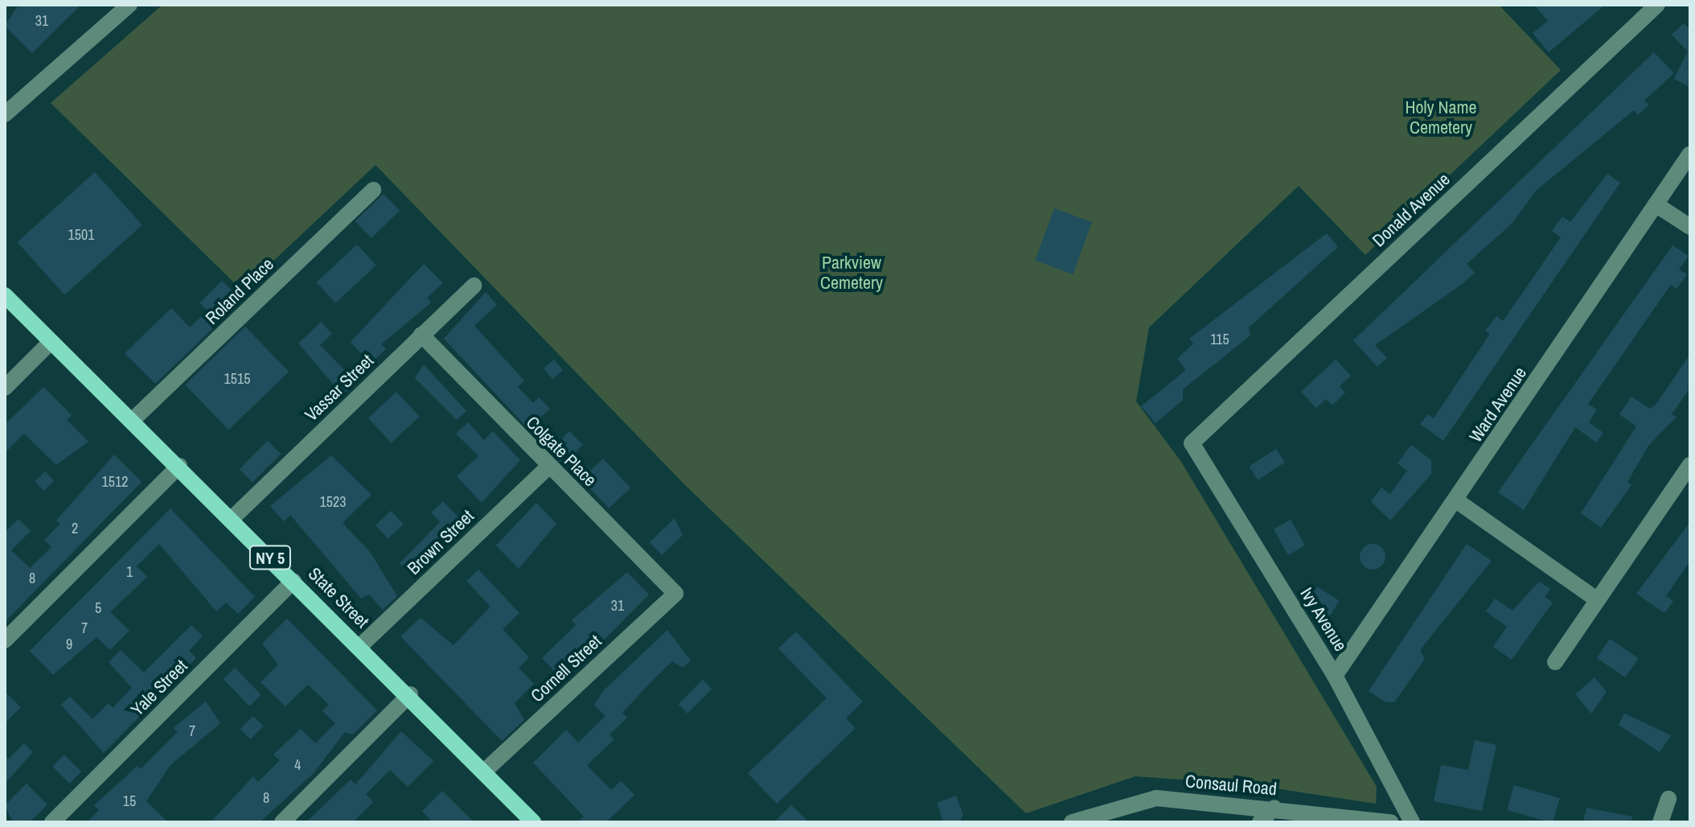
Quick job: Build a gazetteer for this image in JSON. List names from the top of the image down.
{
  "streets": {
    "main road": ["NY 5", "State Street"],
    "street": [
      "Donald Avenue",
      "Roland Place",
      "Vassar Street",
      "Ward Avenue",
      "Colgate Place",
      "Brown Street",
      "Ivy Avenue",
      "Cornell Street",
      "Yale Street",
      "Consaul Road"
    ]
  },
  "crossings": [
    ["Donald Avenue", "Ivy Avenue"],
    ["Roland Place", "State Street"],
    ["Vassar Street", "Colgate Place"],
    ["Vassar Street", "State Street"],
    ["Ward Avenue", "Ivy Avenue"],
    ["Colgate Place", "Brown Street"],
    ["Colgate Place", "Cornell Street"],
    ["Brown Street", "State Street"],
    ["State Street", "Cornell Street"],
    ["State Street", "Yale Street"]
  ],
  "parks": ["Holy Name Cemetery", "Parkview Cemetery"],
  "house_numbers": [
    "31",
    "1501",
    "115",
    "1515",
    "1512",
    "1523",
    "2",
    "1",
    "8",
    "31",
    "5",
    "7",
    "9",
    "7",
    "4",
    "8",
    "15"
  ]
}
